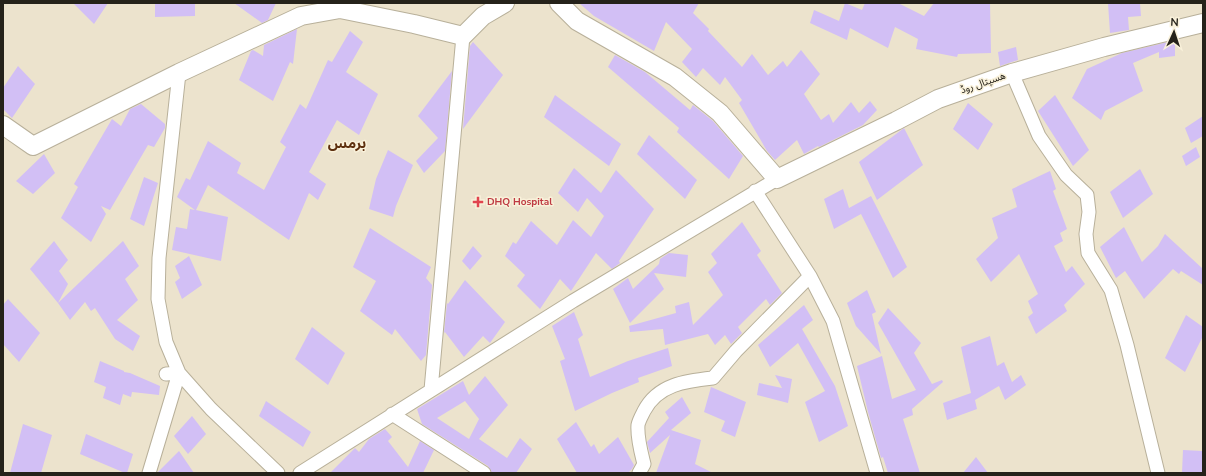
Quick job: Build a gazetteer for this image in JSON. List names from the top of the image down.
{
  "streets": {
    "street": ["ھسپتال روڈ"]
  },
  "districts": ["برمس"],
  "places": {
    "health": ["DHQ Hospital"]
  },
  "north": "top"
}
